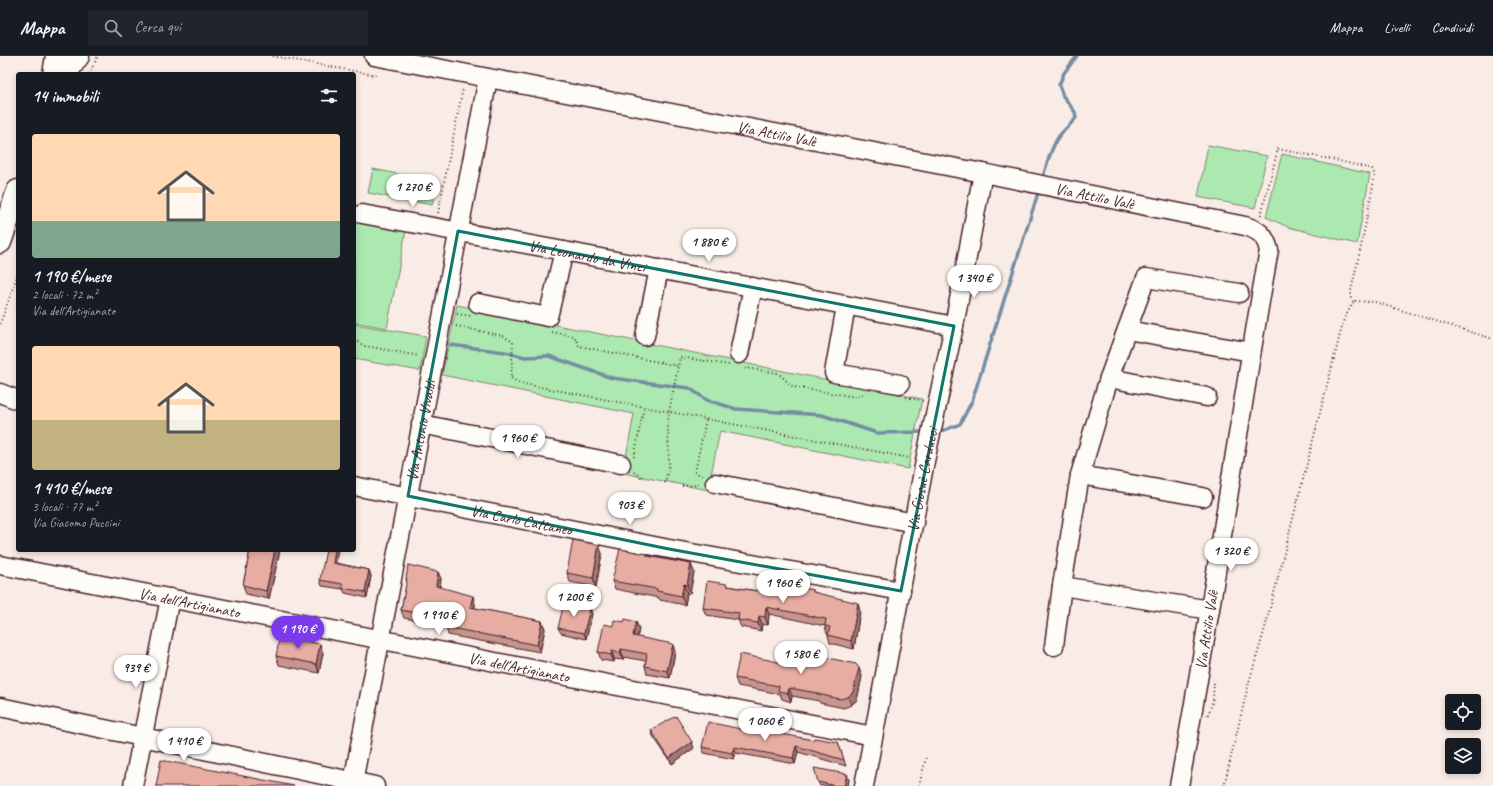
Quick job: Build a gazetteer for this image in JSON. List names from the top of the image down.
{
  "streets": {
    "street": [
      "Via Attilio Valè",
      "Via Leonardo da Vinci",
      "Via Antonio Vivaldi",
      "Via Giosuè Carducci",
      "Via Carlo Cattaneo",
      "Via dell'Artigianato"
    ]
  },
  "crossings": [
    ["Via Attilio Valè", "Via Antonio Vivaldi"],
    ["Via Attilio Valè", "Via Giosuè Carducci"],
    ["Via Leonardo da Vinci", "Via Antonio Vivaldi"],
    ["Via Leonardo da Vinci", "Via Giosuè Carducci"],
    ["Via Antonio Vivaldi", "Via Carlo Cattaneo"],
    ["Via Antonio Vivaldi", "Via dell'Artigianato"],
    ["Via Giosuè Carducci", "Via Carlo Cattaneo"],
    ["Via Giosuè Carducci", "Via dell'Artigianato"]
  ],
  "page": {
    "header": "Mappa",
    "search": "Cerca qui",
    "nav": ["Mappa", "Livelli", "Condividi"],
    "heading": "14 immobili",
    "list": [
      {
        "name": "1 190 €/mese",
        "note": "2 locali · 72 m² · Via dell'Artigianato"
      },
      {
        "name": "1 410 €/mese",
        "note": "3 locali · 77 m² · Via Giacomo Puccini"
      }
    ],
    "price": [
      "1 270 €",
      "1 880 €",
      "1 340 €",
      "1 960 €",
      "903 €",
      "1 320 €",
      "1 960 €",
      "1 200 €",
      "1 910 €",
      "1 190 €",
      "1 580 €",
      "939 €",
      "1 060 €",
      "1 410 €"
    ]
  }
}
